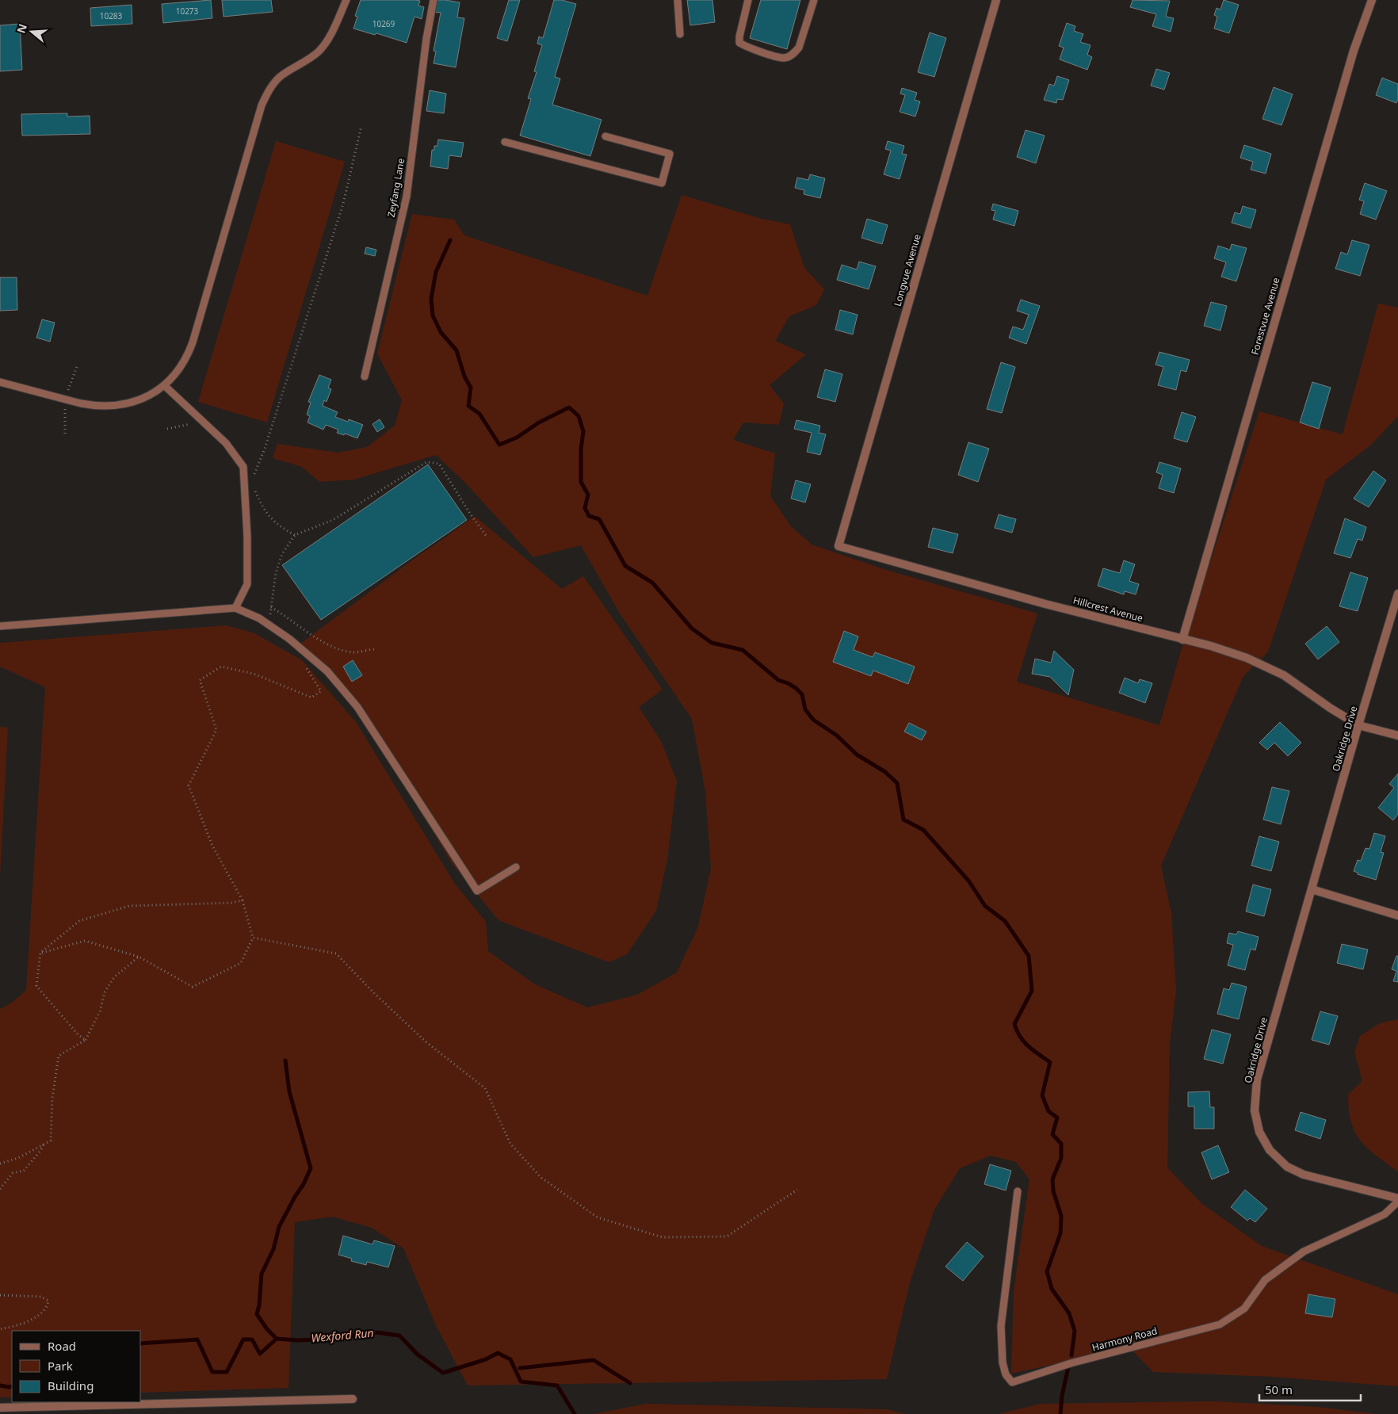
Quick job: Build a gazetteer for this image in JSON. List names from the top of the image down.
{
  "streets": {
    "street": [
      "Longvue Avenue",
      "Forestvue Avenue",
      "Hillcrest Avenue",
      "Oakridge Drive"
    ],
    "lane": ["Zeyfang Lane", "Harmony Road"]
  },
  "crossings": [
    ["Longvue Avenue", "Hillcrest Avenue"],
    ["Forestvue Avenue", "Hillcrest Avenue"],
    ["Hillcrest Avenue", "Oakridge Drive"]
  ],
  "water": ["Wexford Run"],
  "house_numbers": ["10273", "10283", "10269"],
  "legend": ["Road", "Park", "Building"],
  "scale_bar": "50 m",
  "north": "left"
}
